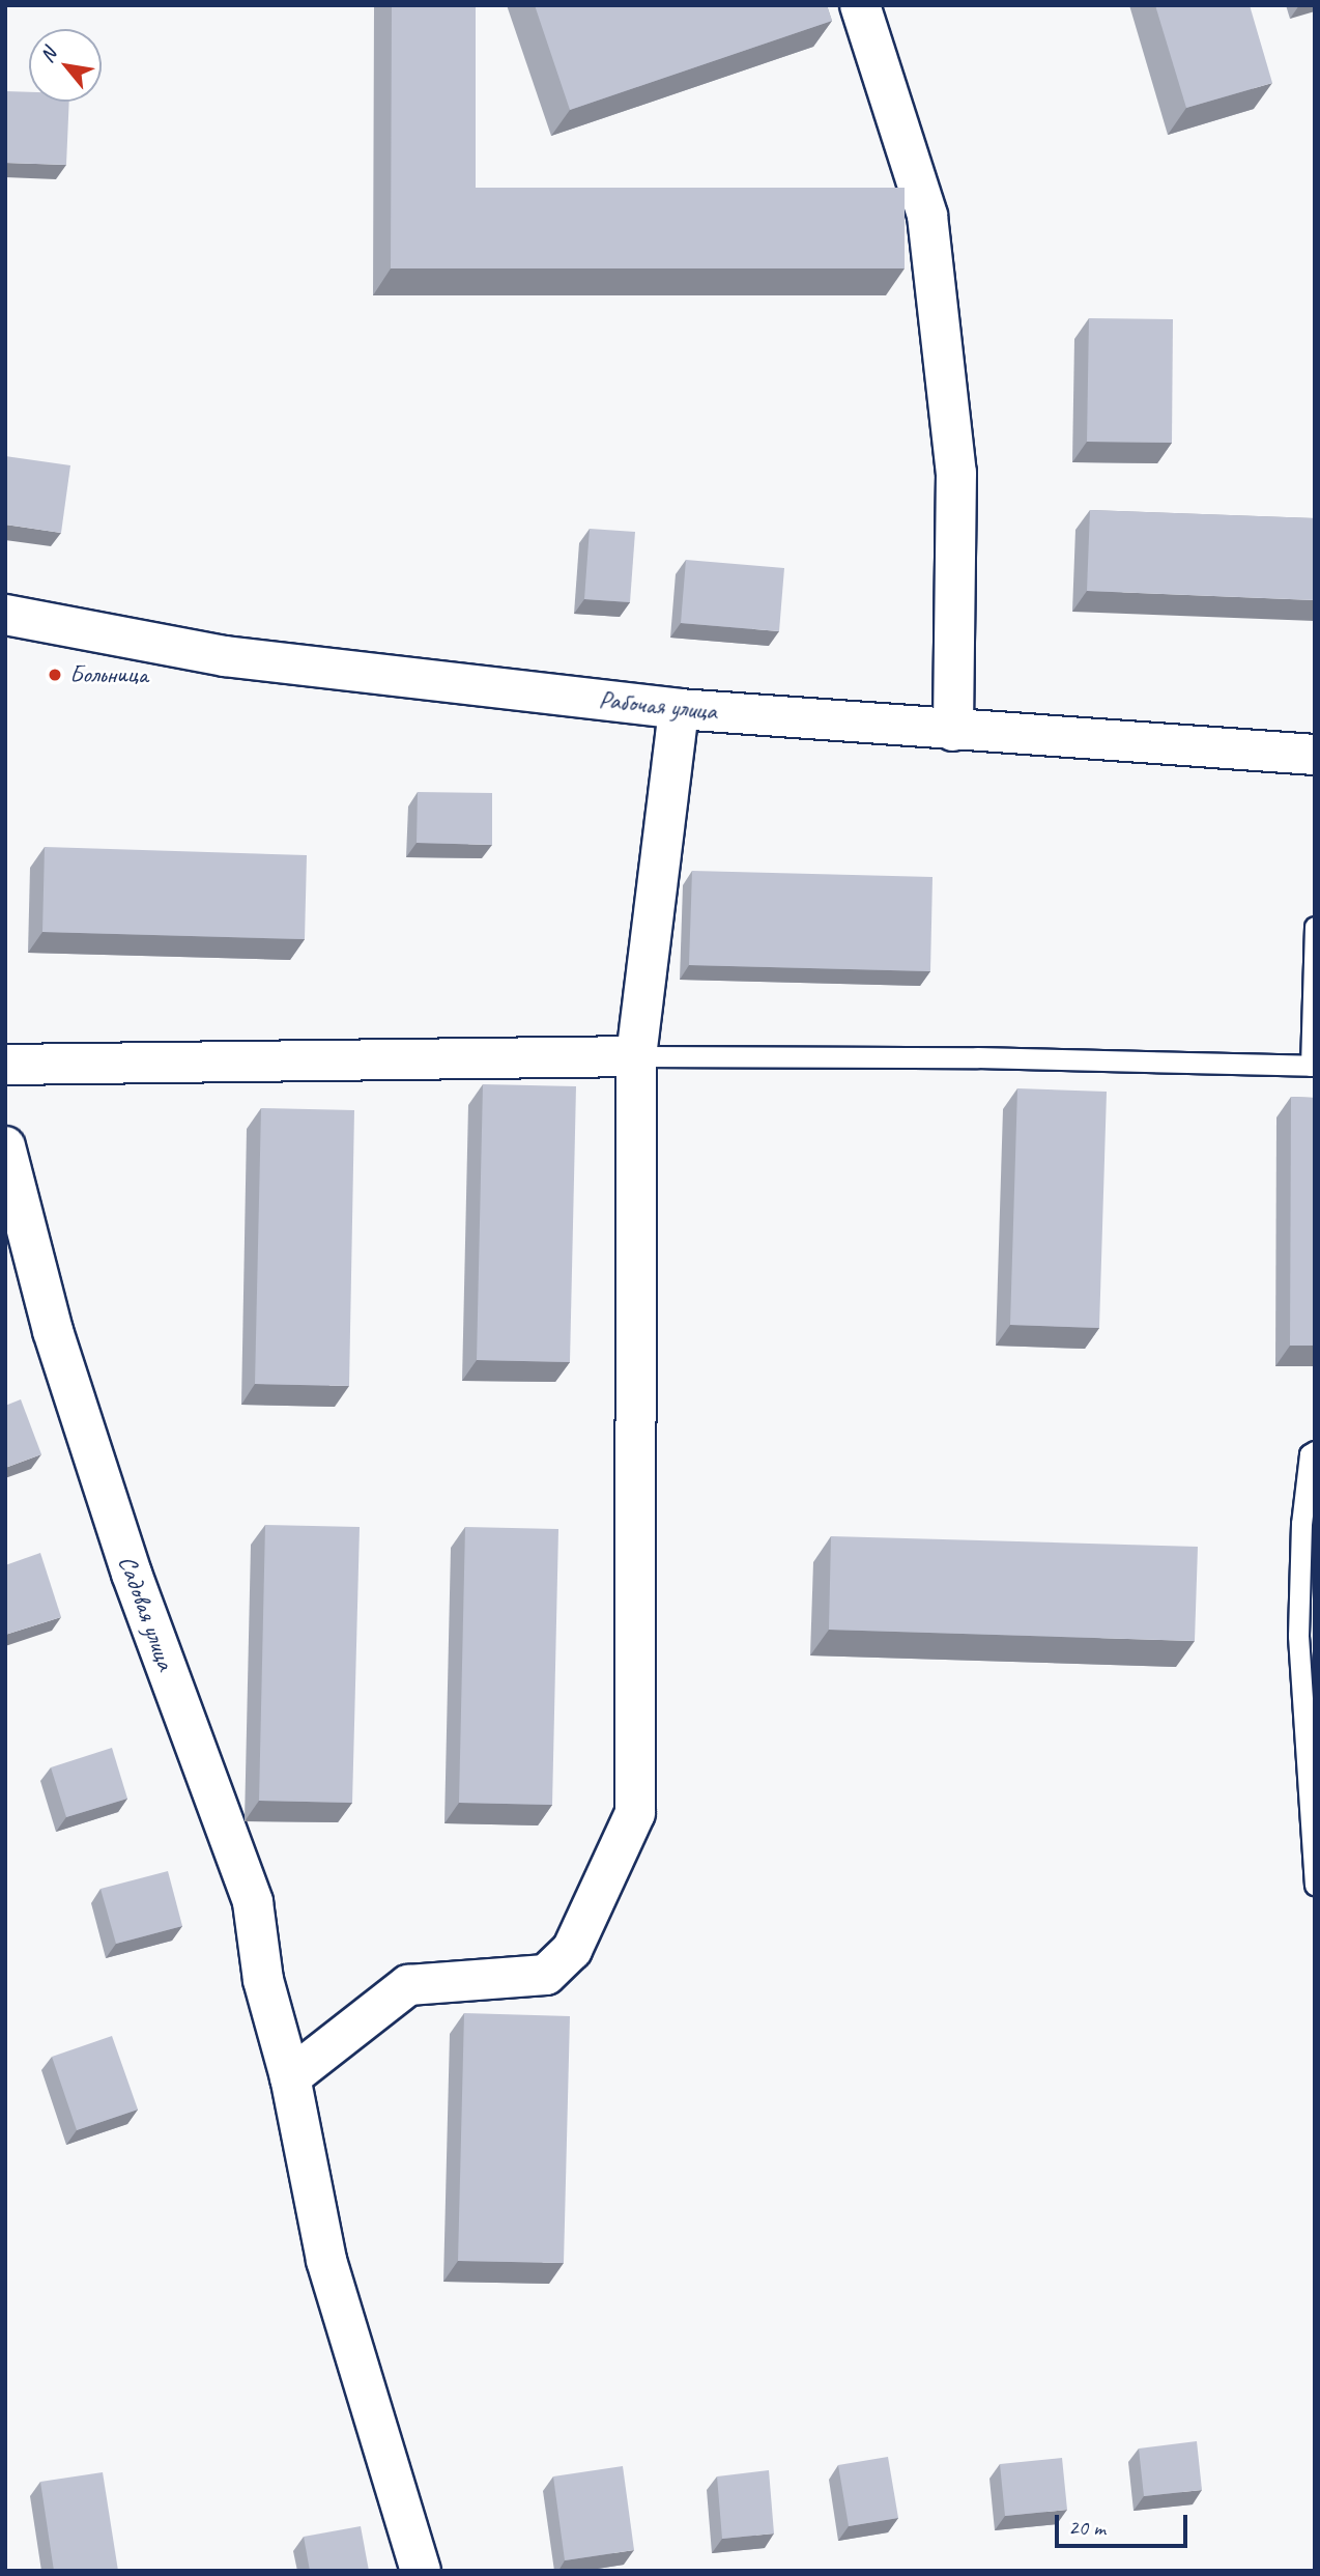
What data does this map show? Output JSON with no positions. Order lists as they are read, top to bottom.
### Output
{
  "streets": {
    "street": ["Рабочая улица", "Садовая улица"]
  },
  "places": ["Больница"],
  "scale_bar": "20 m",
  "north": "top left"
}
